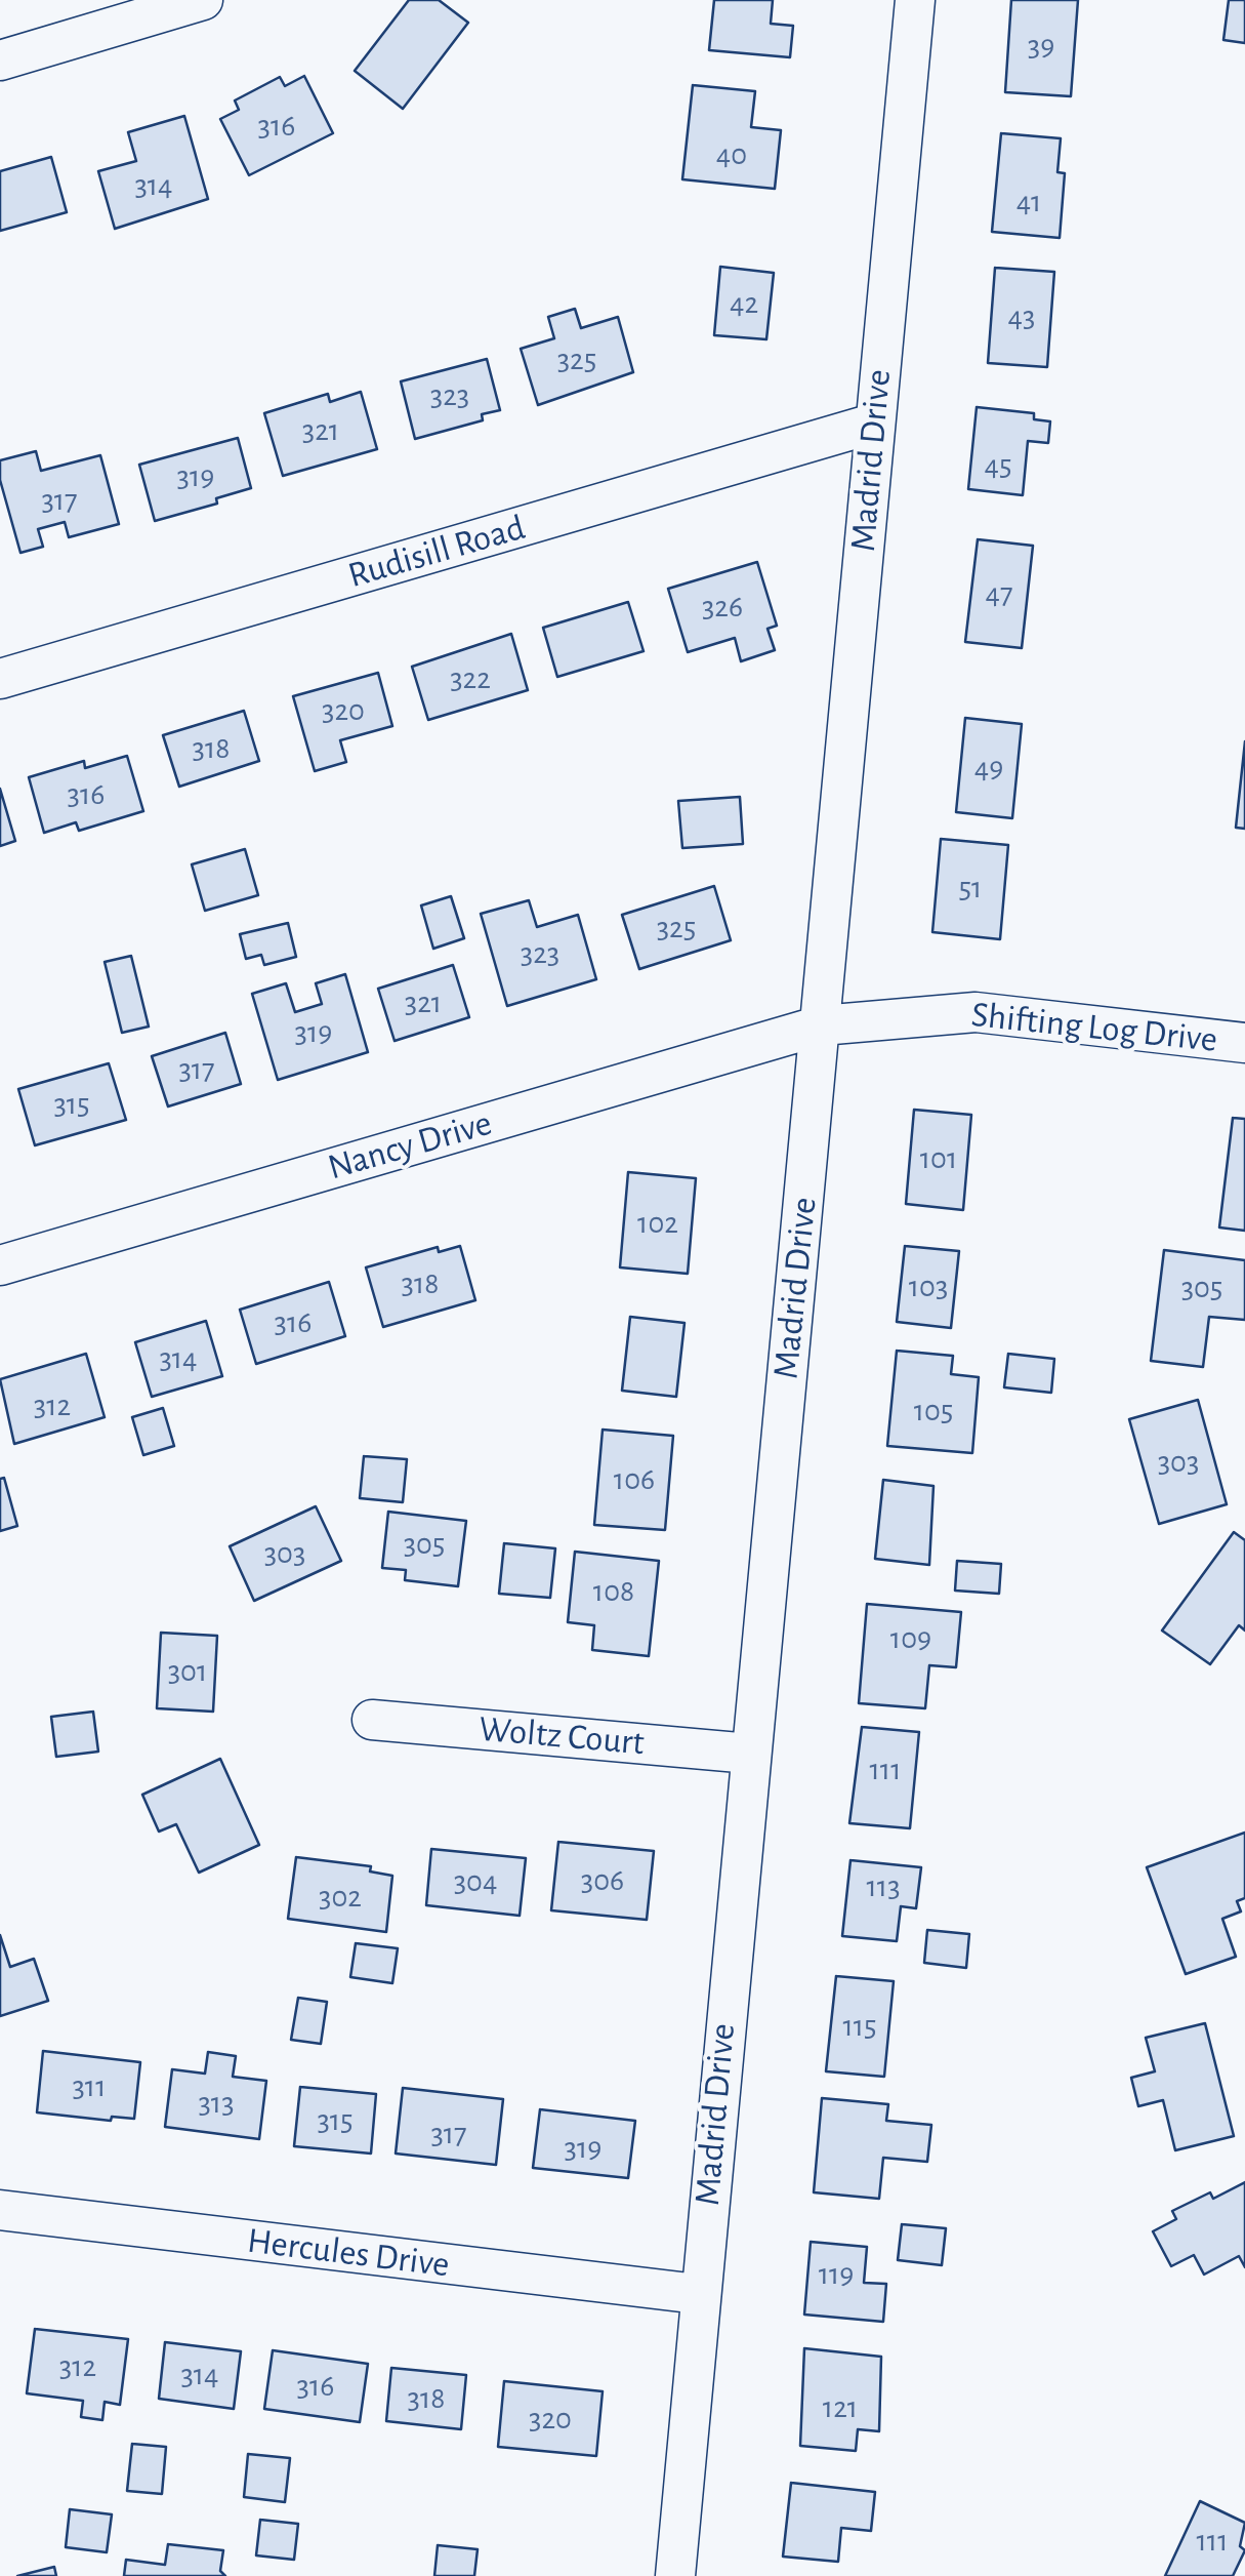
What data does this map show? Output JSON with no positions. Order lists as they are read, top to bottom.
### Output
{
  "streets": {
    "street": [
      "Madrid Drive",
      "Rudisill Road",
      "Shifting Log Drive",
      "Nancy Drive",
      "Woltz Court",
      "Hercules Drive"
    ]
  },
  "crossings": [
    ["Madrid Drive", "Rudisill Road"],
    ["Madrid Drive", "Shifting Log Drive"],
    ["Madrid Drive", "Nancy Drive"],
    ["Madrid Drive", "Woltz Court"],
    ["Madrid Drive", "Hercules Drive"],
    ["Shifting Log Drive", "Nancy Drive"]
  ],
  "house_numbers": [
    "39",
    "316",
    "40",
    "314",
    "41",
    "42",
    "43",
    "325",
    "323",
    "321",
    "45",
    "319",
    "317",
    "47",
    "326",
    "322",
    "320",
    "318",
    "49",
    "316",
    "51",
    "325",
    "323",
    "321",
    "319",
    "317",
    "315",
    "101",
    "102",
    "318",
    "103",
    "305",
    "316",
    "314",
    "312",
    "105",
    "303",
    "106",
    "305",
    "303",
    "108",
    "109",
    "301",
    "111",
    "306",
    "304",
    "113",
    "302",
    "115",
    "311",
    "313",
    "315",
    "317",
    "319",
    "119",
    "312",
    "314",
    "316",
    "318",
    "121",
    "320",
    "111"
  ]
}
